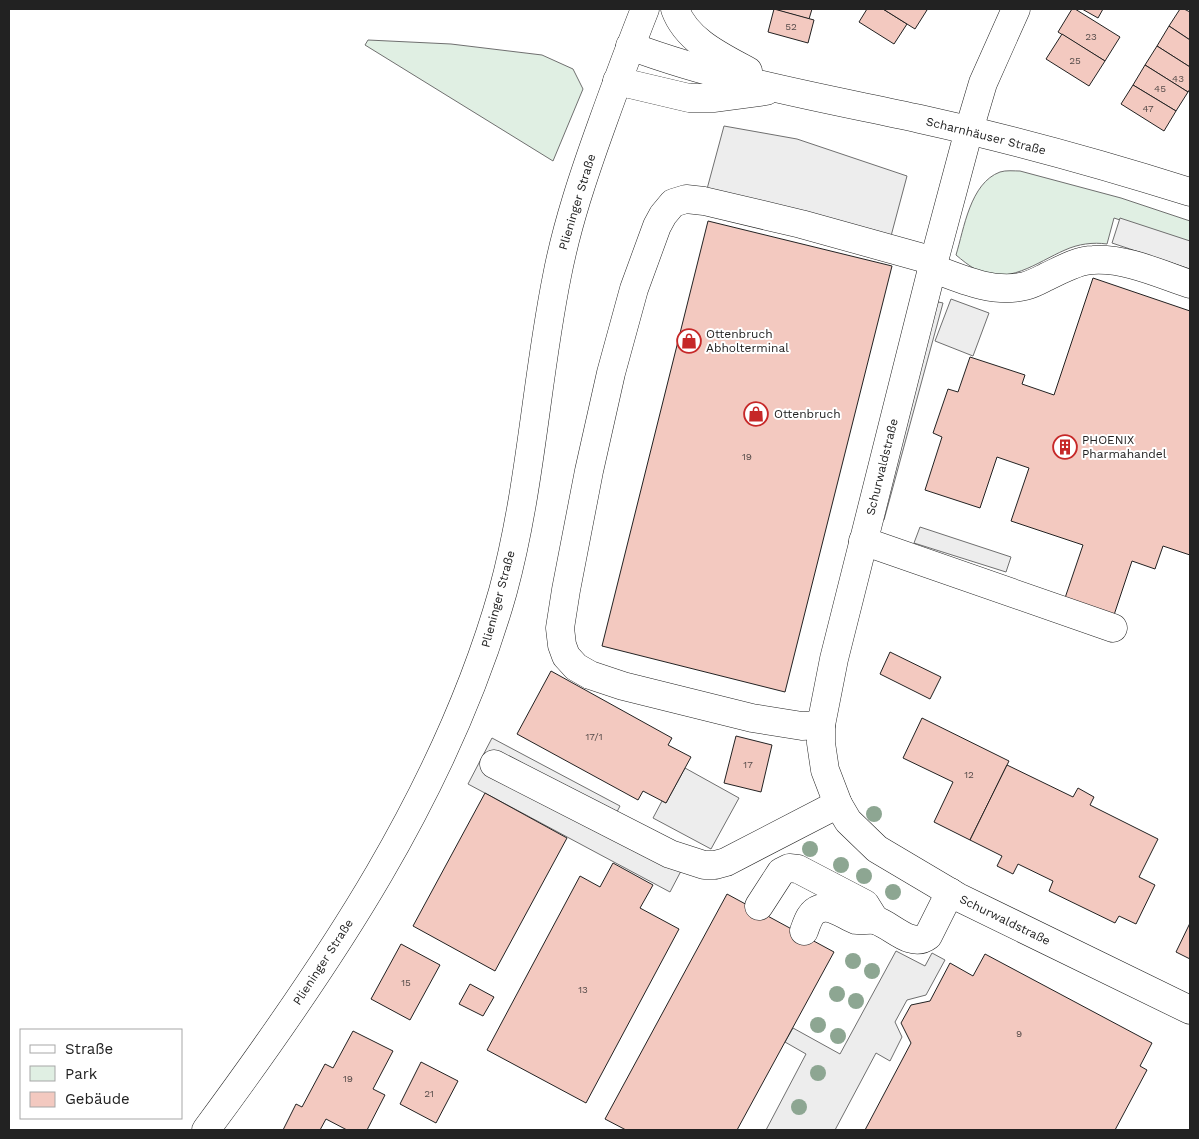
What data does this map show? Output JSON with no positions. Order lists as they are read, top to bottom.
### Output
{
  "streets": {
    "street": ["Scharnhäuser Straße", "Plieninger Straße", "Schurwaldstraße"]
  },
  "crossings": [
    ["Scharnhäuser Straße", "Plieninger Straße"],
    ["Scharnhäuser Straße", "Schurwaldstraße"]
  ],
  "places": {
    "shop": ["Ottenbruch Abholterminal", "Ottenbruch"],
    "building": ["PHOENIX Pharmahandel"]
  },
  "house_numbers": [
    "52",
    "23",
    "25",
    "43",
    "45",
    "47",
    "19",
    "17/1",
    "17",
    "12",
    "15",
    "13",
    "9",
    "19",
    "21"
  ],
  "legend": ["Straße", "Park", "Gebäude"]
}
